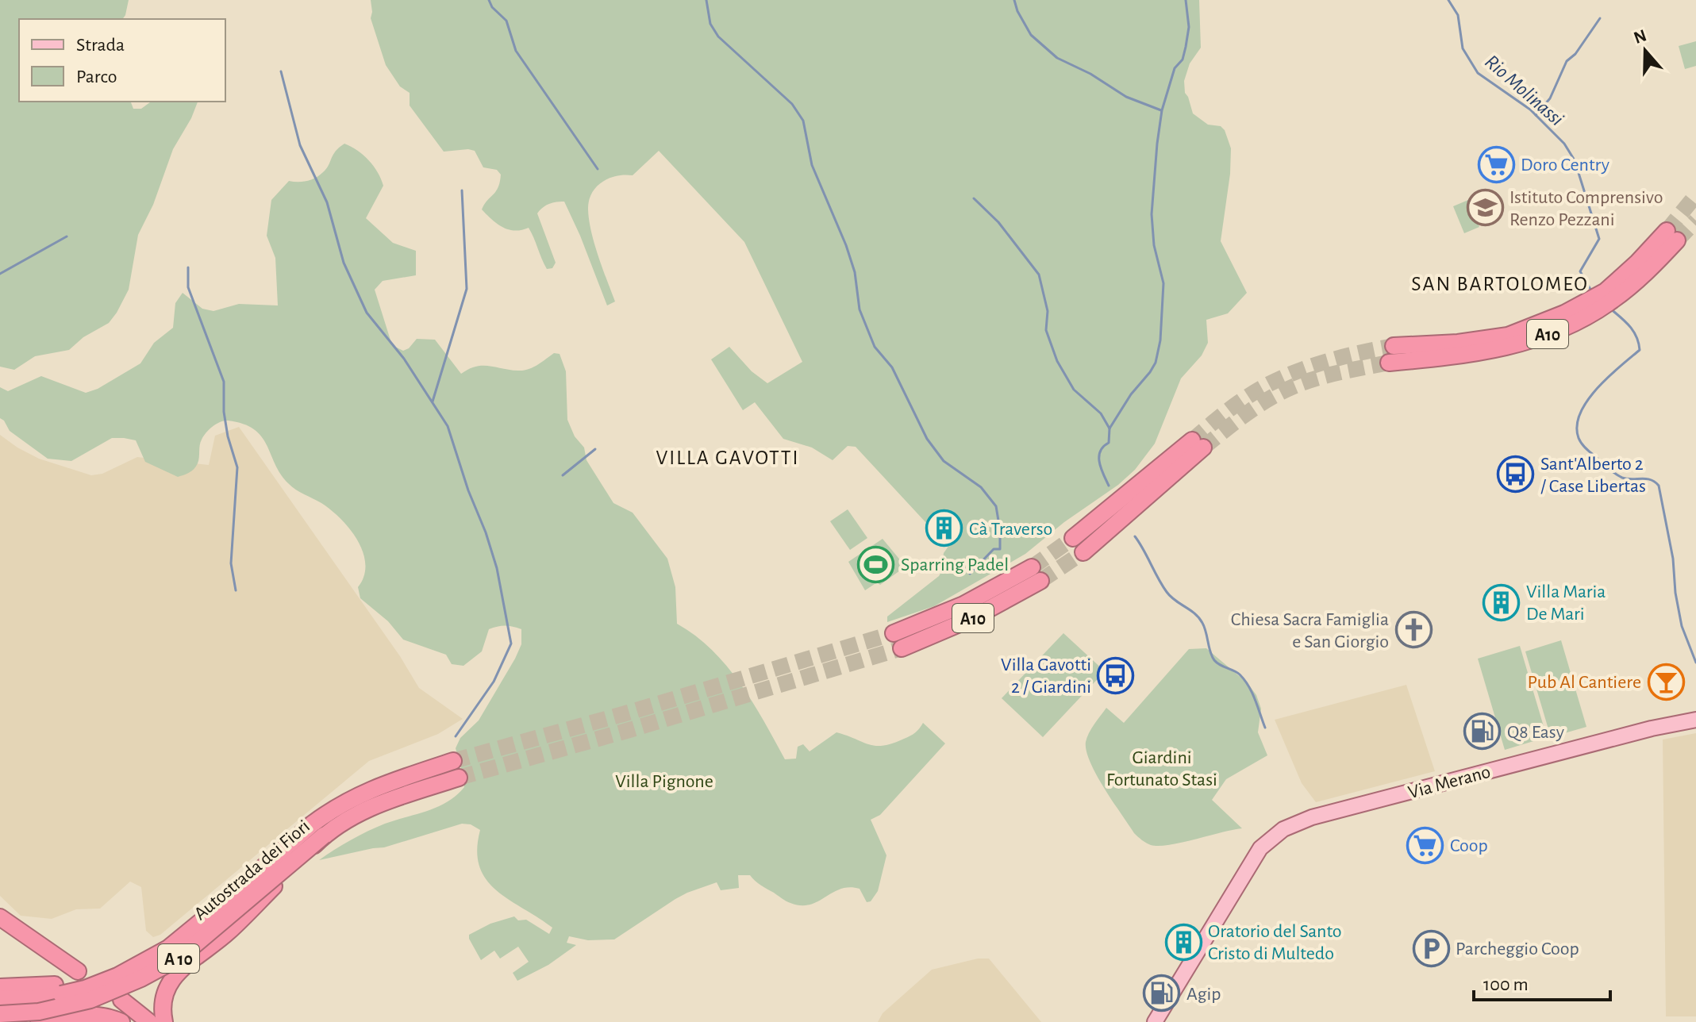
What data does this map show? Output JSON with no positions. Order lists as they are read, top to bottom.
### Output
{
  "streets": {
    "highway": ["A10", "Autostrada dei Fiori", "A 10"],
    "main road": ["Via Merano"]
  },
  "districts": ["SAN BARTOLOMEO", "VILLA GAVOTTI"],
  "water": ["Rio Molinassi"],
  "parks": ["Giardini Fortunato Stasi", "Villa Pignone"],
  "places": {
    "supermarket": ["Doro Centry", "Coop"],
    "school or university": ["Istituto Comprensivo Renzo Pezzani"],
    "bus stop": ["Sant'Alberto 2 / Case Libertas", "Villa Gavotti 2 / Giardini"],
    "building": ["Cà Traverso", "Villa Maria De Mari", "Oratorio del Santo Cristo di Multedo"],
    "sports": ["Sparring Padel"],
    "church": ["Chiesa Sacra Famiglia e San Giorgio"],
    "bar": ["Pub Al Cantiere"],
    "fuel station": ["Q8 Easy", "Agip"],
    "parking": ["Parcheggio Coop"]
  },
  "legend": ["Strada", "Parco"],
  "scale_bar": "100 m",
  "north": "top"
}
